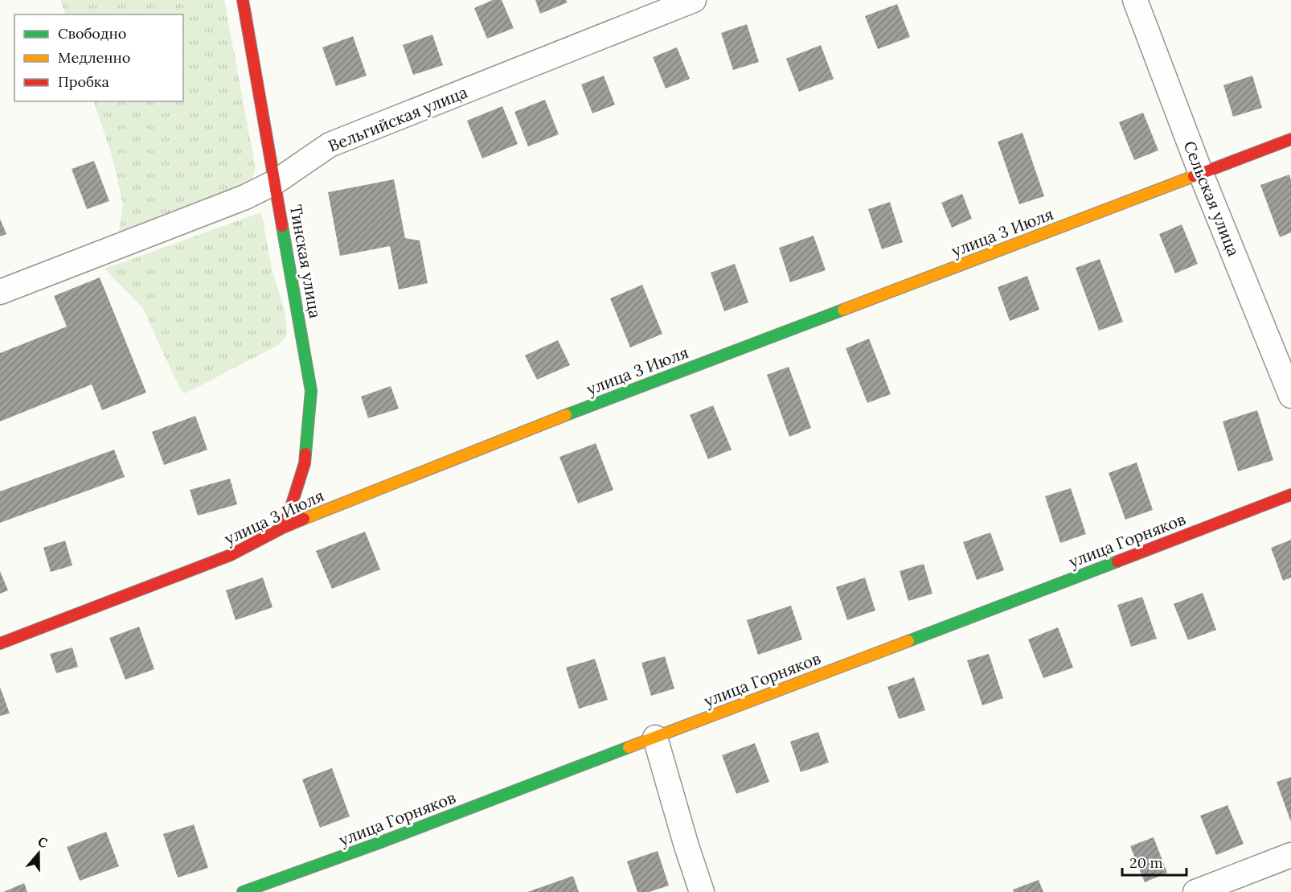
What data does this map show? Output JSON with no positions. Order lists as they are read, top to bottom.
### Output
{
  "streets": {
    "street": [
      "Вельгийская улица",
      "Сельская улица",
      "улица 3 Июля",
      "Тинская улица",
      "улица Горняков"
    ]
  },
  "crossings": [
    ["Вельгийская улица", "Тинская улица"],
    ["Сельская улица", "улица 3 Июля"],
    ["улица 3 Июля", "Тинская улица"]
  ],
  "legend": ["Свободно", "Медленно", "Пробка"],
  "scale_bar": "20 m",
  "north": "top"
}
